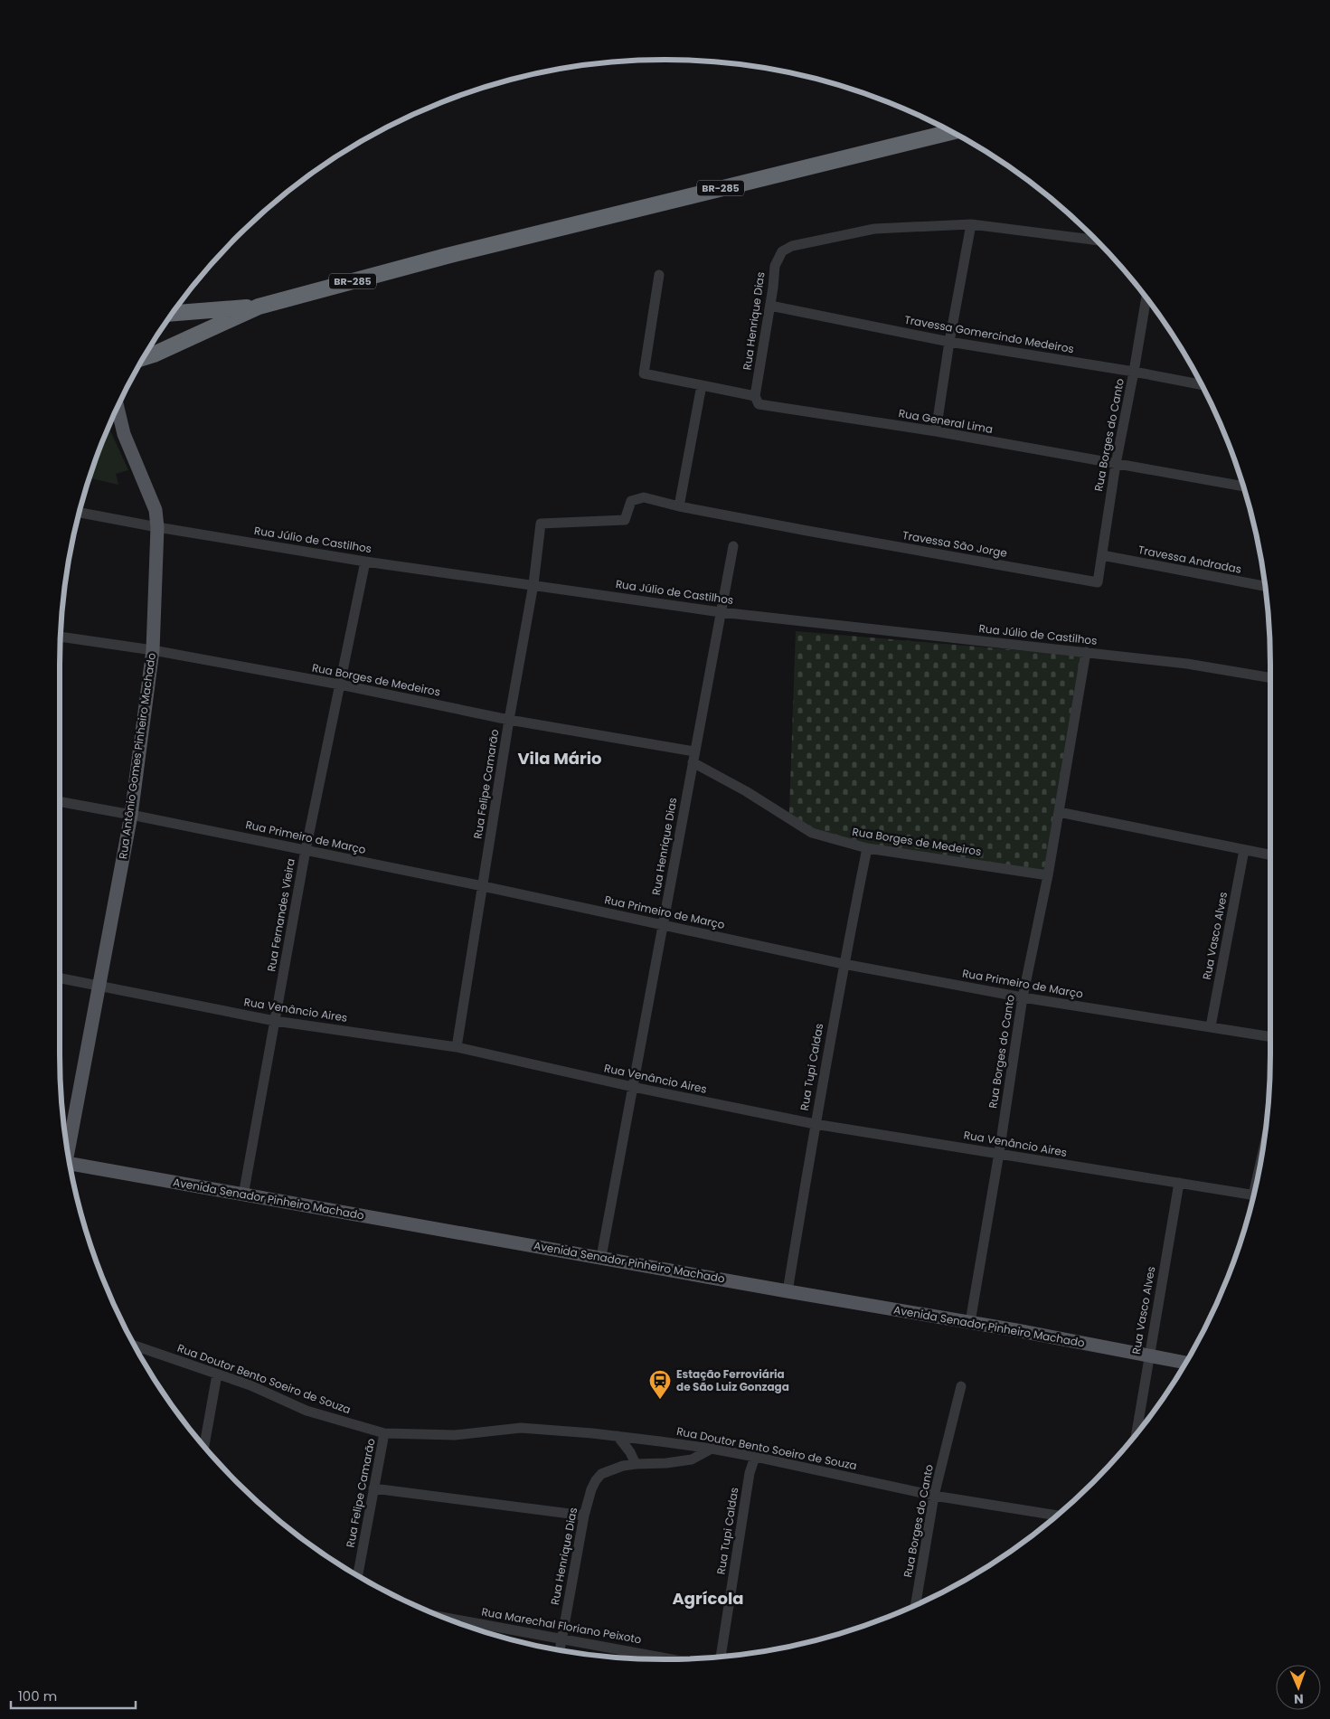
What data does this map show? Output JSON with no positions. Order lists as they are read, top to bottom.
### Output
{
  "streets": {
    "highway": ["BR-285"],
    "main road": ["Rua Antônio Gomes Pinheiro Machado", "Avenida Senador Pinheiro Machado"],
    "street": [
      "Rua Henrique Dias",
      "Travessa Gomercindo Medeiros",
      "Rua General Lima",
      "Rua Borges do Canto",
      "Rua Júlio de Castilhos",
      "Travessa São Jorge",
      "Travessa Andradas",
      "Rua Borges de Medeiros",
      "Rua Felipe Camarão",
      "Rua Primeiro de Março",
      "Rua Fernandes Vieira",
      "Rua Vasco Alves",
      "Rua Venâncio Aires",
      "Rua Tupi Caldas",
      "Rua Doutor Bento Soeiro de Souza",
      "Rua Marechal Floriano Peixoto"
    ]
  },
  "crossings": [
    ["Rua Henrique Dias", "Travessa Gomercindo Medeiros"],
    ["Rua Henrique Dias", "Rua General Lima"],
    ["Rua Henrique Dias", "Rua Júlio de Castilhos"],
    ["Rua Henrique Dias", "Rua Borges de Medeiros"],
    ["Rua Henrique Dias", "Rua Primeiro de Março"],
    ["Rua Henrique Dias", "Rua Venâncio Aires"],
    ["Rua Henrique Dias", "Avenida Senador Pinheiro Machado"],
    ["Rua Henrique Dias", "Rua Marechal Floriano Peixoto"],
    ["Travessa Gomercindo Medeiros", "Rua Borges do Canto"],
    ["Rua General Lima", "Rua Borges do Canto"],
    ["Rua Borges do Canto", "Rua Júlio de Castilhos"],
    ["Rua Borges do Canto", "Travessa São Jorge"],
    ["Rua Borges do Canto", "Travessa Andradas"],
    ["Rua Borges do Canto", "Rua Borges de Medeiros"],
    ["Rua Borges do Canto", "Rua Primeiro de Março"],
    ["Rua Borges do Canto", "Rua Venâncio Aires"],
    ["Rua Borges do Canto", "Avenida Senador Pinheiro Machado"],
    ["Rua Borges do Canto", "Rua Doutor Bento Soeiro de Souza"],
    ["Rua Júlio de Castilhos", "Rua Antônio Gomes Pinheiro Machado"],
    ["Rua Júlio de Castilhos", "Rua Felipe Camarão"],
    ["Rua Júlio de Castilhos", "Rua Fernandes Vieira"],
    ["Travessa São Jorge", "Rua Felipe Camarão"],
    ["Rua Borges de Medeiros", "Rua Antônio Gomes Pinheiro Machado"],
    ["Rua Borges de Medeiros", "Rua Felipe Camarão"],
    ["Rua Borges de Medeiros", "Rua Fernandes Vieira"],
    ["Rua Borges de Medeiros", "Rua Tupi Caldas"],
    ["Rua Antônio Gomes Pinheiro Machado", "Rua Primeiro de Março"],
    ["Rua Antônio Gomes Pinheiro Machado", "Rua Venâncio Aires"],
    ["Rua Felipe Camarão", "Rua Primeiro de Março"],
    ["Rua Felipe Camarão", "Rua Venâncio Aires"],
    ["Rua Felipe Camarão", "Rua Doutor Bento Soeiro de Souza"],
    ["Rua Primeiro de Março", "Rua Fernandes Vieira"],
    ["Rua Primeiro de Março", "Rua Vasco Alves"],
    ["Rua Primeiro de Março", "Rua Tupi Caldas"],
    ["Rua Fernandes Vieira", "Rua Venâncio Aires"],
    ["Rua Fernandes Vieira", "Avenida Senador Pinheiro Machado"],
    ["Rua Vasco Alves", "Rua Venâncio Aires"],
    ["Rua Vasco Alves", "Avenida Senador Pinheiro Machado"],
    ["Rua Venâncio Aires", "Rua Tupi Caldas"],
    ["Rua Tupi Caldas", "Avenida Senador Pinheiro Machado"],
    ["Rua Tupi Caldas", "Rua Doutor Bento Soeiro de Souza"]
  ],
  "districts": ["Vila Mário", "Agrícola"],
  "places": {
    "station": ["Estação Ferroviária de São Luiz Gonzaga"]
  },
  "scale_bar": "100 m",
  "north": "bottom"
}
